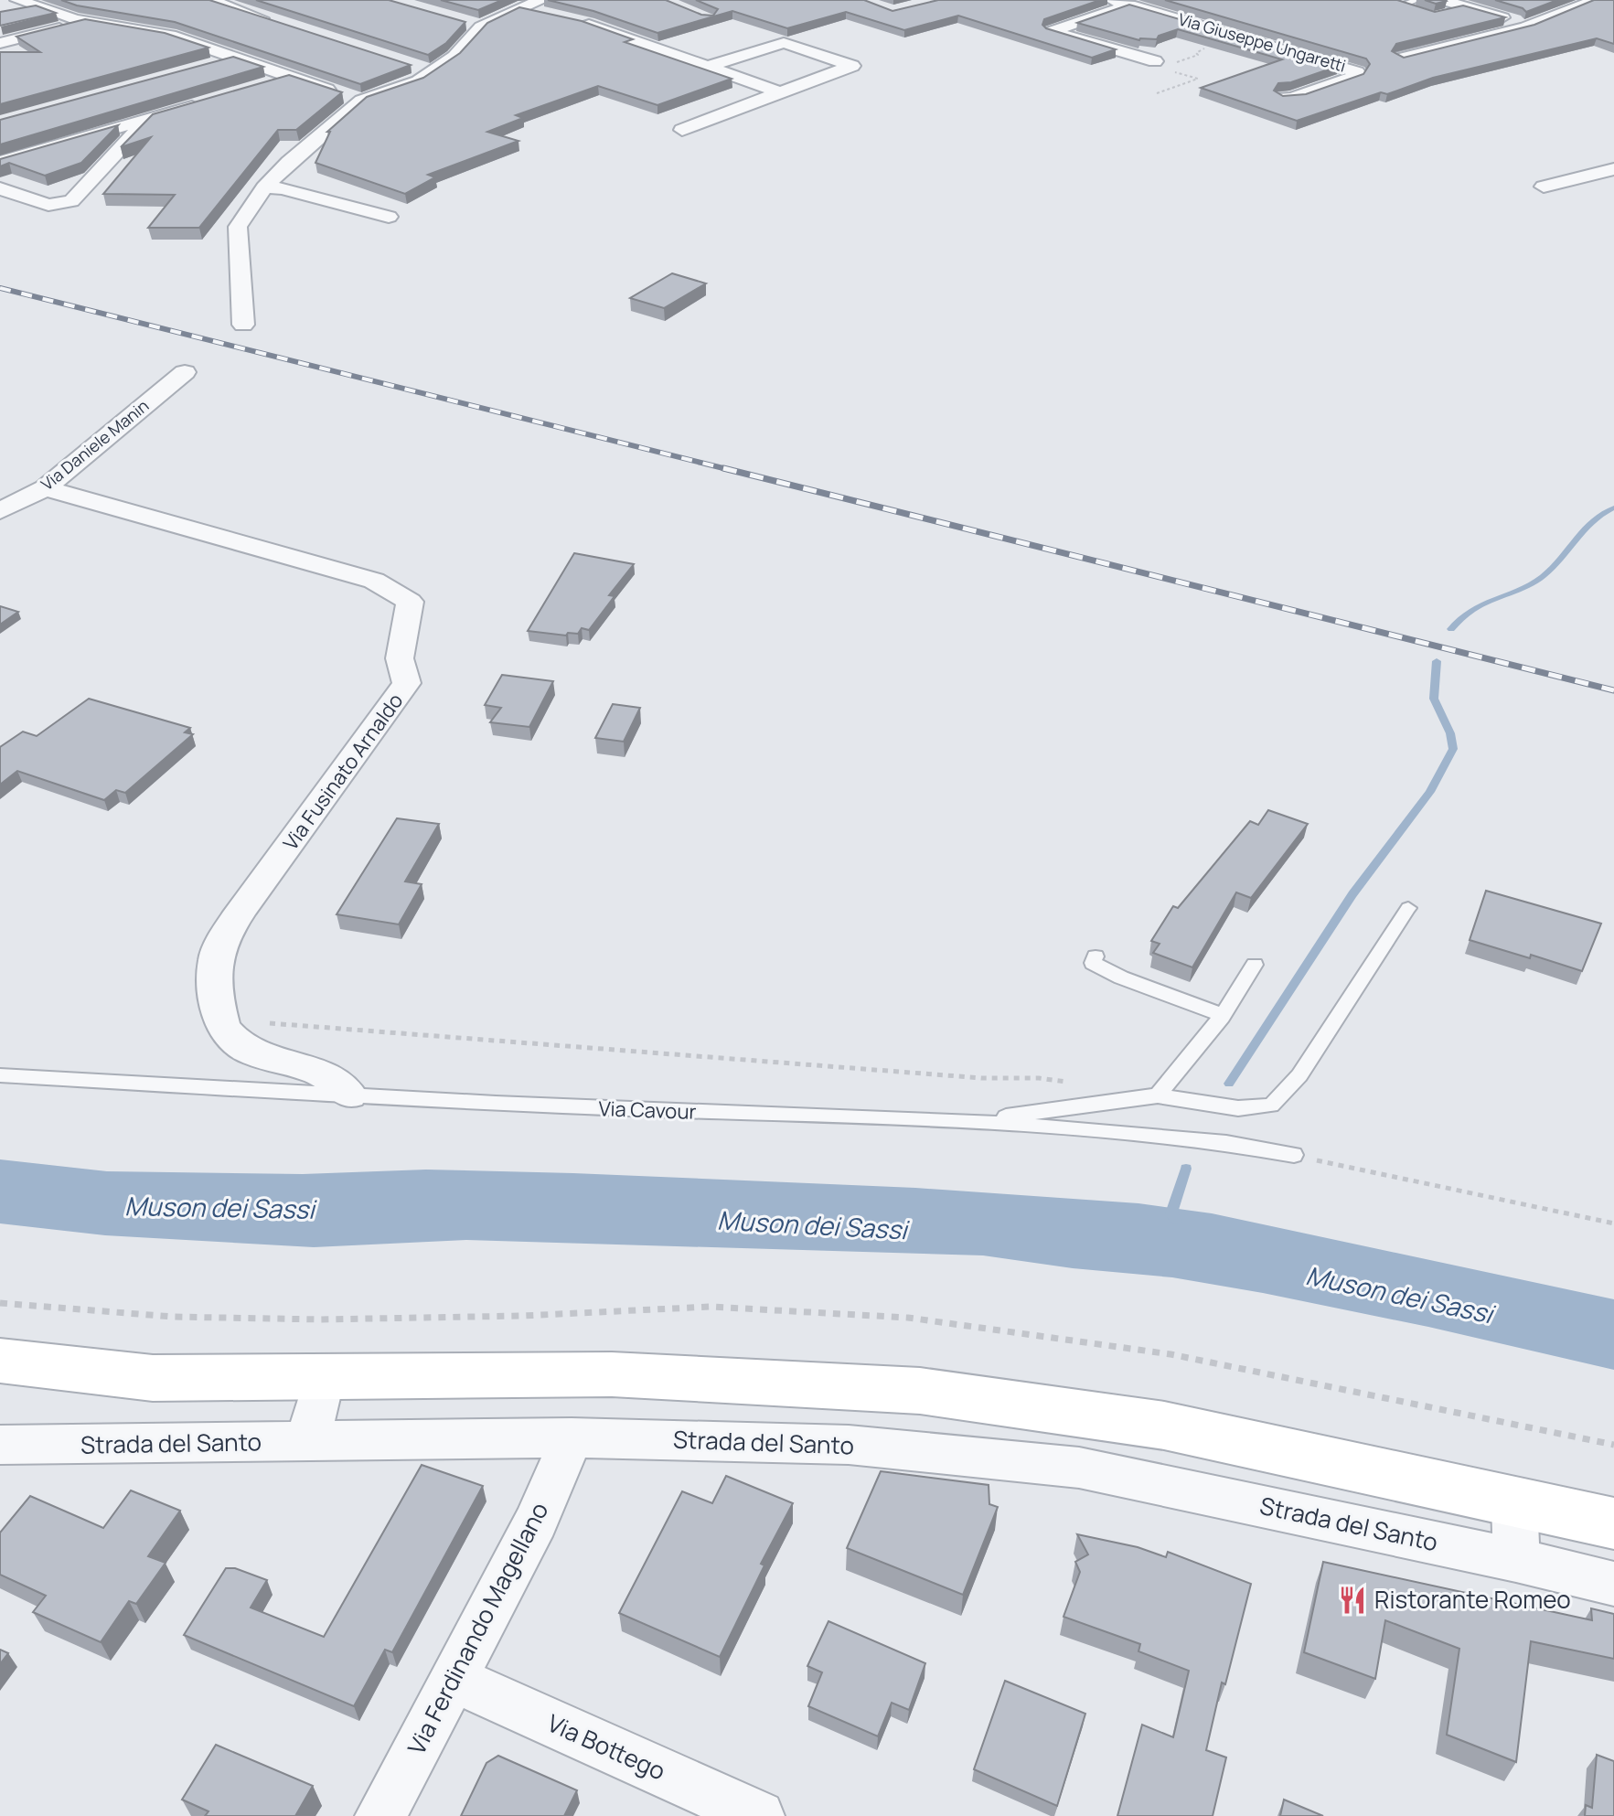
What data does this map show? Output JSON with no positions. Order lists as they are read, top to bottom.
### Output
{
  "streets": {
    "street": [
      "Via Giuseppe Ungaretti",
      "Via Daniele Manin",
      "Via Fusinato Arnaldo",
      "Strada del Santo",
      "Via Ferdinando Magellano",
      "Via Bottego"
    ],
    "lane": ["Via Cavour"]
  },
  "crossings": [
    ["Via Daniele Manin", "Via Fusinato Arnaldo"],
    ["Via Fusinato Arnaldo", "Via Cavour"],
    ["Strada del Santo", "Via Ferdinando Magellano"],
    ["Via Ferdinando Magellano", "Via Bottego"]
  ],
  "water": ["Muson dei Sassi"],
  "places": {
    "restaurant": ["Ristorante Romeo"]
  }
}
